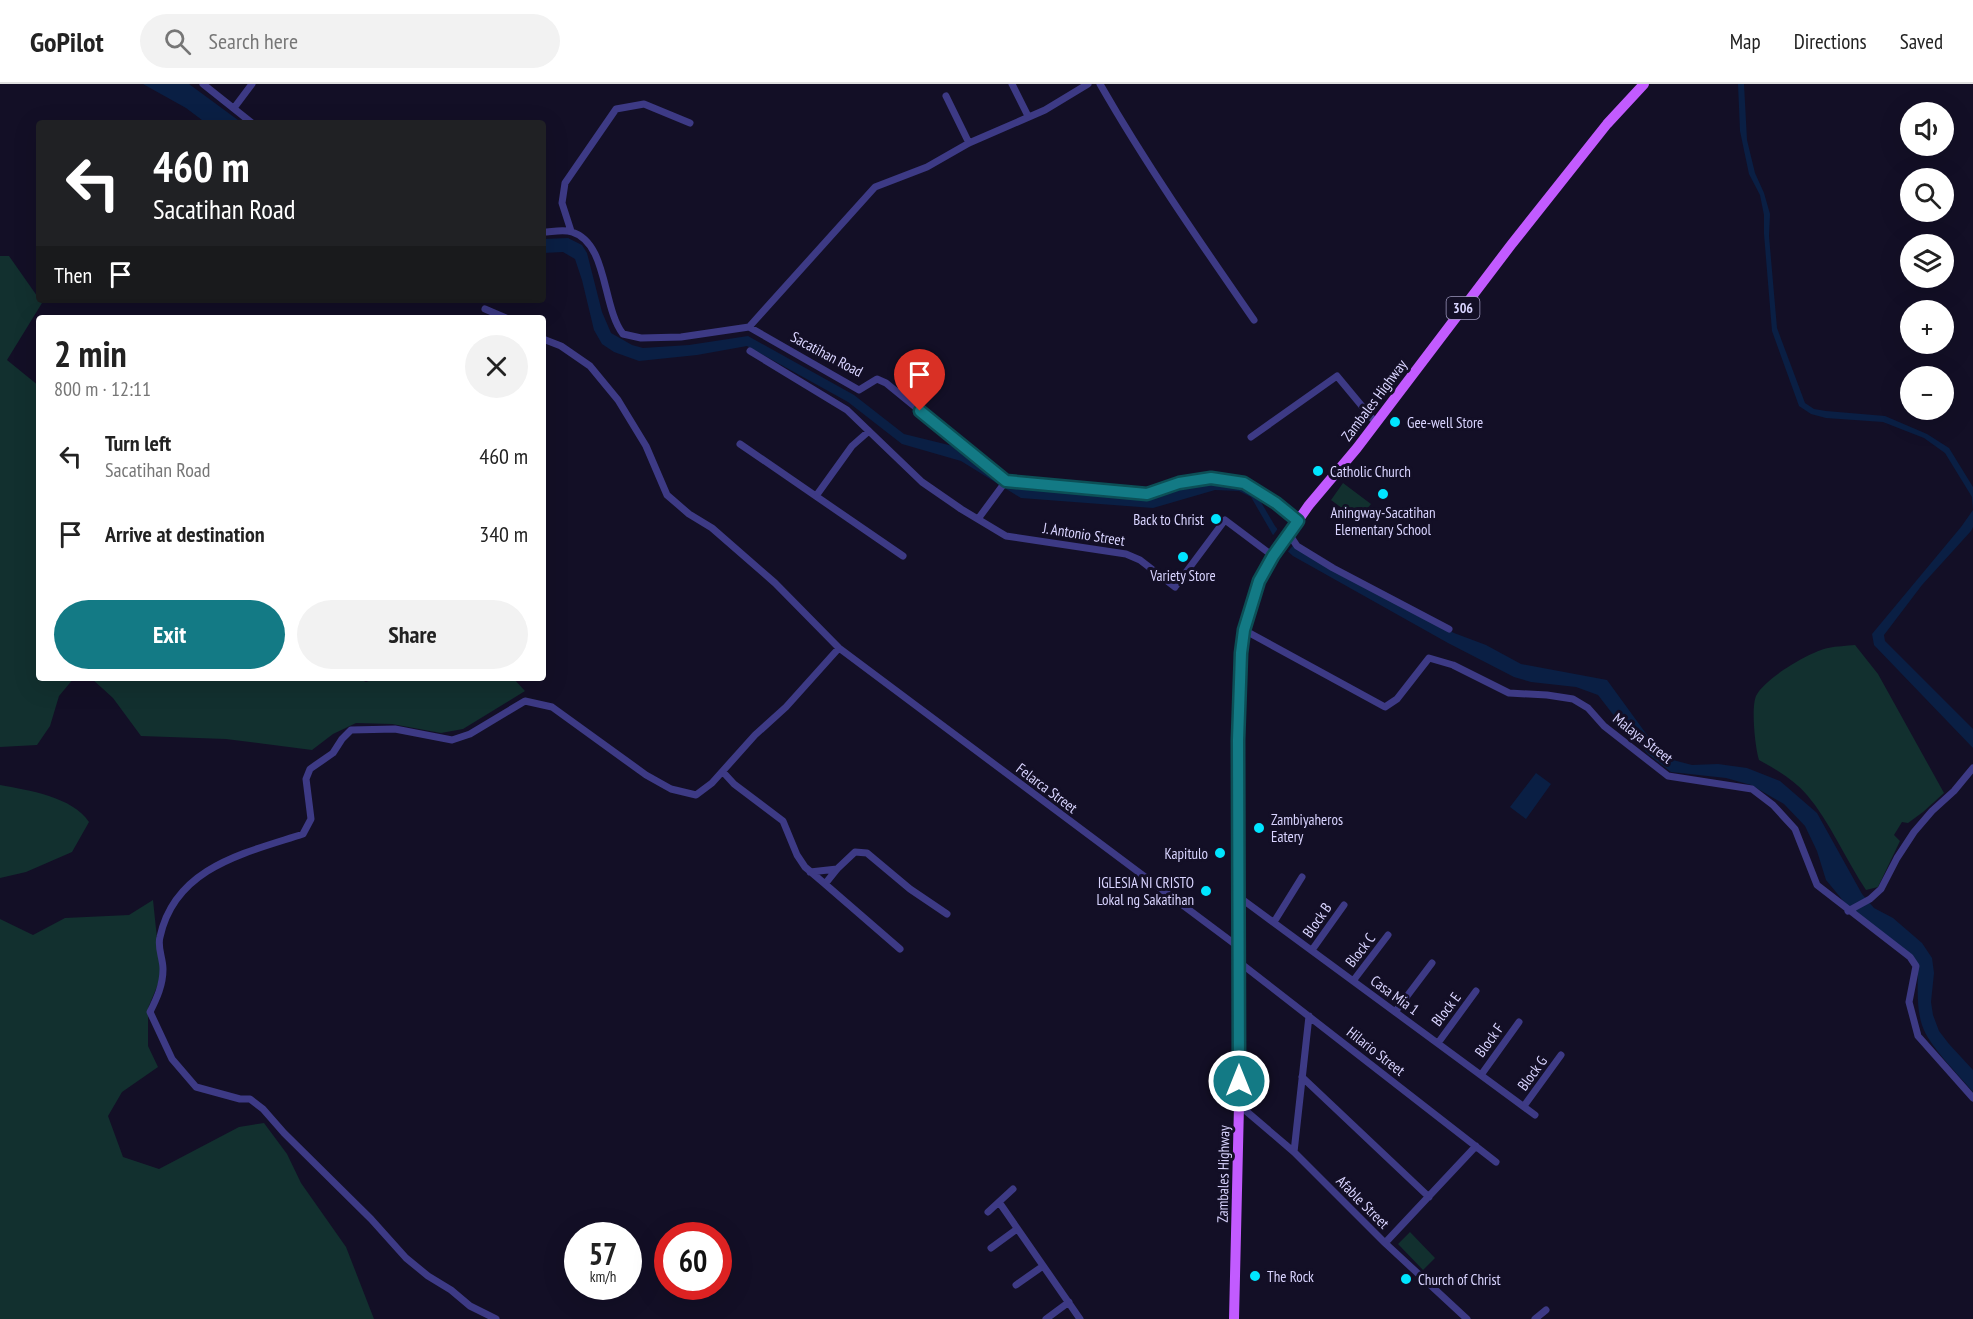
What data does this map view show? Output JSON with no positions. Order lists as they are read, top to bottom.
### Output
{
  "streets": {
    "main road": ["306", "Zambales Highway"],
    "street": [
      "Sacatihan Road",
      "J. Antonio Street",
      "Malaya Street",
      "Felarca Street",
      "Block B",
      "Block C",
      "Casa Mia 1",
      "Block E",
      "Block F",
      "Hilario Street",
      "Block G",
      "Afable Street"
    ]
  },
  "crossings": [
    ["Zambales Highway", "J. Antonio Street"],
    ["Zambales Highway", "Malaya Street"],
    ["Zambales Highway", "Felarca Street"],
    ["Zambales Highway", "Casa Mia 1"],
    ["Zambales Highway", "Hilario Street"],
    ["Zambales Highway", "Afable Street"],
    ["Block B", "Casa Mia 1"],
    ["Block C", "Casa Mia 1"],
    ["Casa Mia 1", "Block E"],
    ["Casa Mia 1", "Block F"],
    ["Casa Mia 1", "Block G"]
  ],
  "places": [
    "Gee-well Store",
    "Catholic Church",
    "Aningway-Sacatihan Elementary School",
    "Back to Christ",
    "Variety Store",
    "Zambiyaheros Eatery",
    "Kapitulo",
    "IGLESIA NI CRISTO Lokal ng Sakatihan",
    "The Rock",
    "Church of Christ"
  ],
  "page": {
    "header": "GoPilot",
    "search": "Search here",
    "nav": ["Map", "Directions", "Saved"],
    "map_buttons": ["+", "−"],
    "turn": ["460 m", "Sacatihan Road"],
    "then": "Then",
    "heading": ["2 min", "800 m · 12:11"],
    "list": [
      {
        "name": "Turn left",
        "note": "Sacatihan Road",
        "value": "460 m"
      },
      {
        "name": "Arrive at destination",
        "value": "340 m"
      }
    ],
    "buttons": ["Exit", "Share"],
    "speed": "57 km/h",
    "limit": "60"
  }
}
